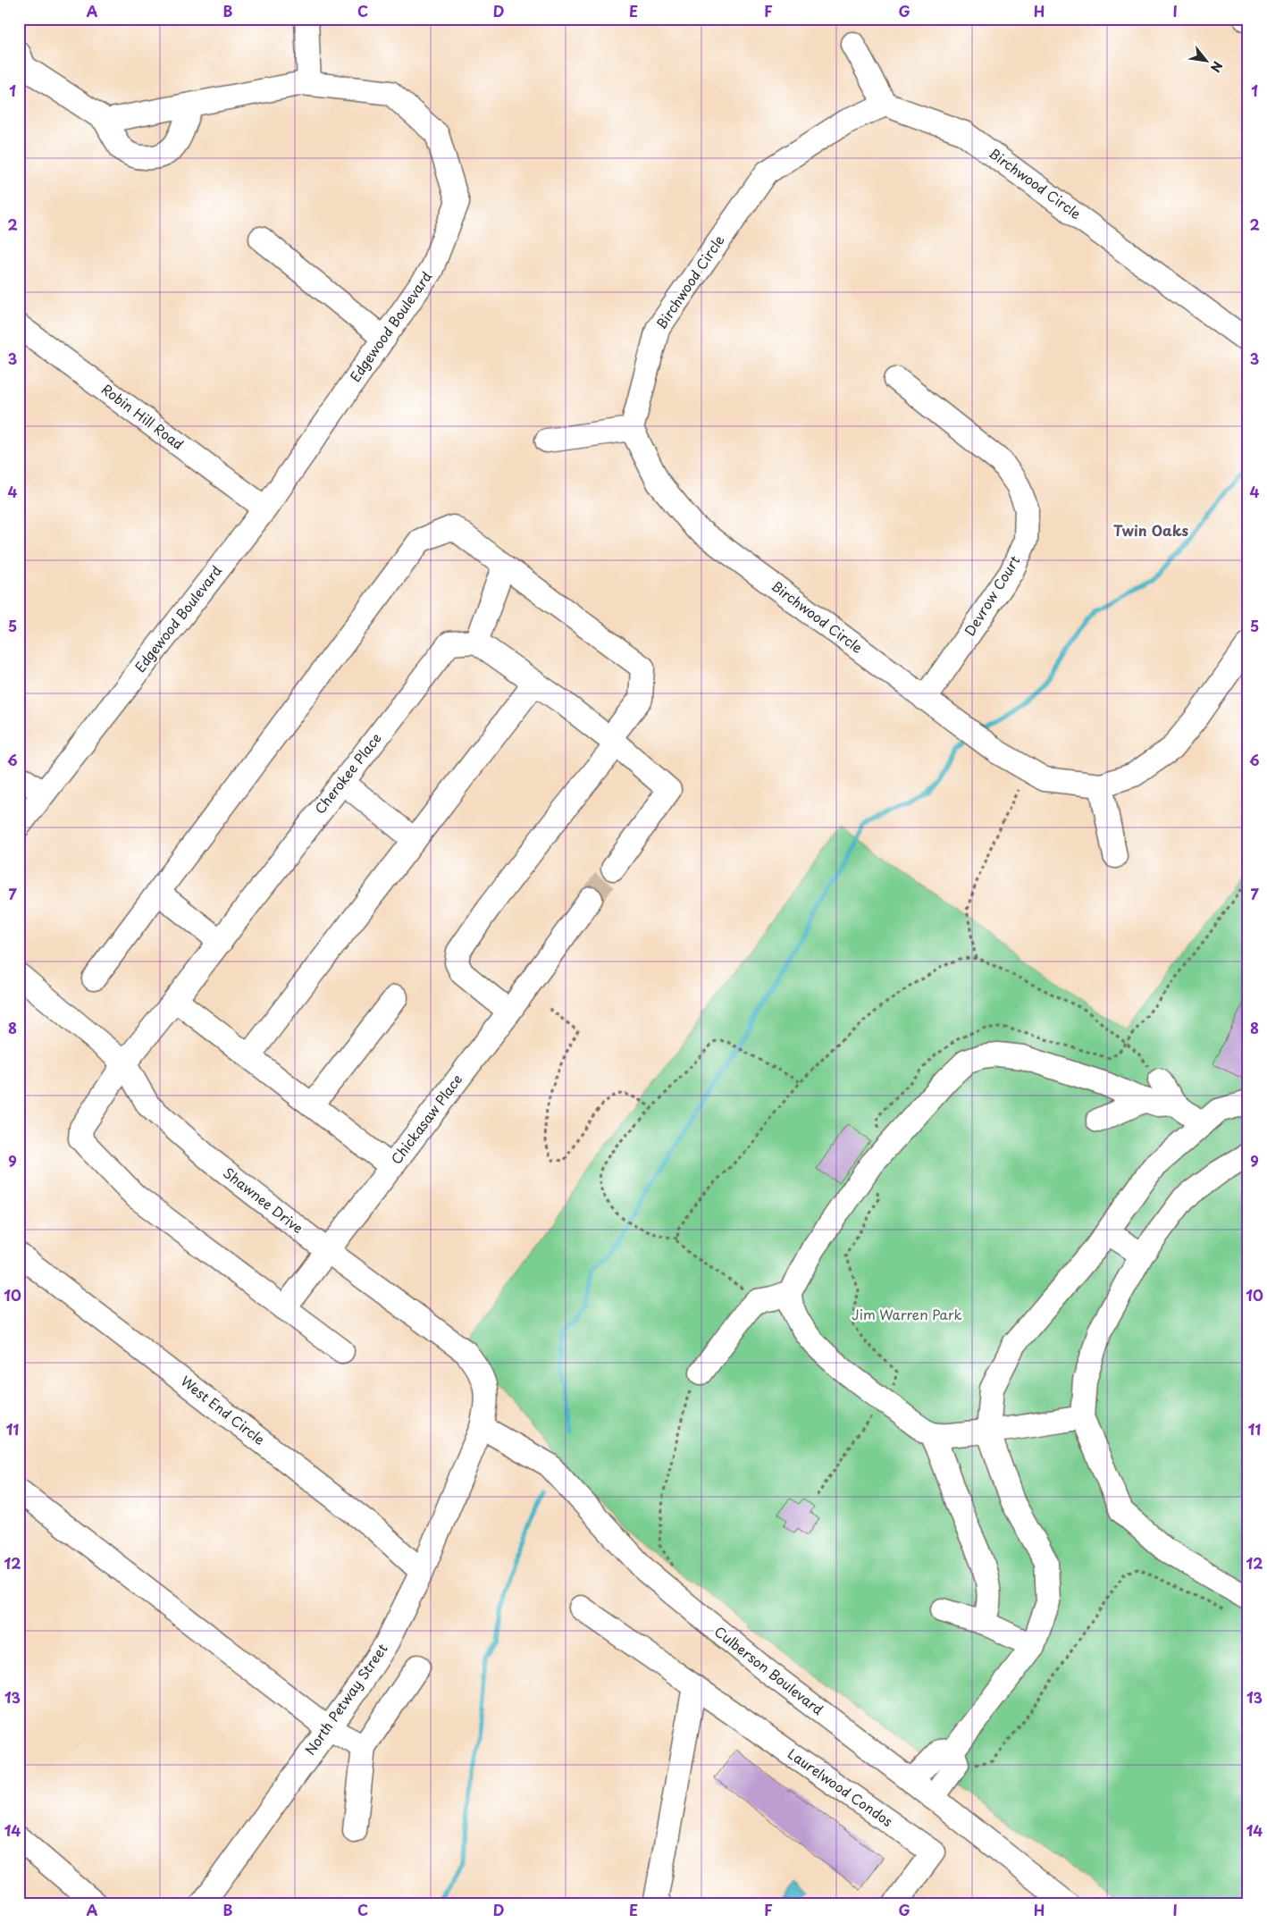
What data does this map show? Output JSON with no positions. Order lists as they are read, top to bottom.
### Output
{
  "streets": {
    "street": [
      "Birchwood Circle",
      "Edgewood Boulevard",
      "Robin Hill Road",
      "Devrow Court",
      "Cherokee Place",
      "Chickasaw Place",
      "Shawnee Drive",
      "West End Circle",
      "Culberson Boulevard",
      "North Petway Street",
      "Laurelwood Condos"
    ]
  },
  "crossings": [
    ["Birchwood Circle", "Devrow Court"],
    ["Edgewood Boulevard", "Robin Hill Road"],
    ["Cherokee Place", "Chickasaw Place"],
    ["Cherokee Place", "Shawnee Drive"],
    ["Chickasaw Place", "Shawnee Drive"],
    ["Shawnee Drive", "Culberson Boulevard"],
    ["Shawnee Drive", "North Petway Street"],
    ["West End Circle", "North Petway Street"],
    ["Culberson Boulevard", "North Petway Street"]
  ],
  "districts": ["Twin Oaks"],
  "parks": ["Jim Warren Park"],
  "north": "bottom right",
  "grid": {
    "columns": [
      "A",
      "B",
      "C",
      "D",
      "E",
      "F",
      "G",
      "H",
      "I"
    ],
    "rows": [
      "1",
      "2",
      "3",
      "4",
      "5",
      "6",
      "7",
      "8",
      "9",
      "10",
      "11",
      "12",
      "13",
      "14"
    ]
  }
}
